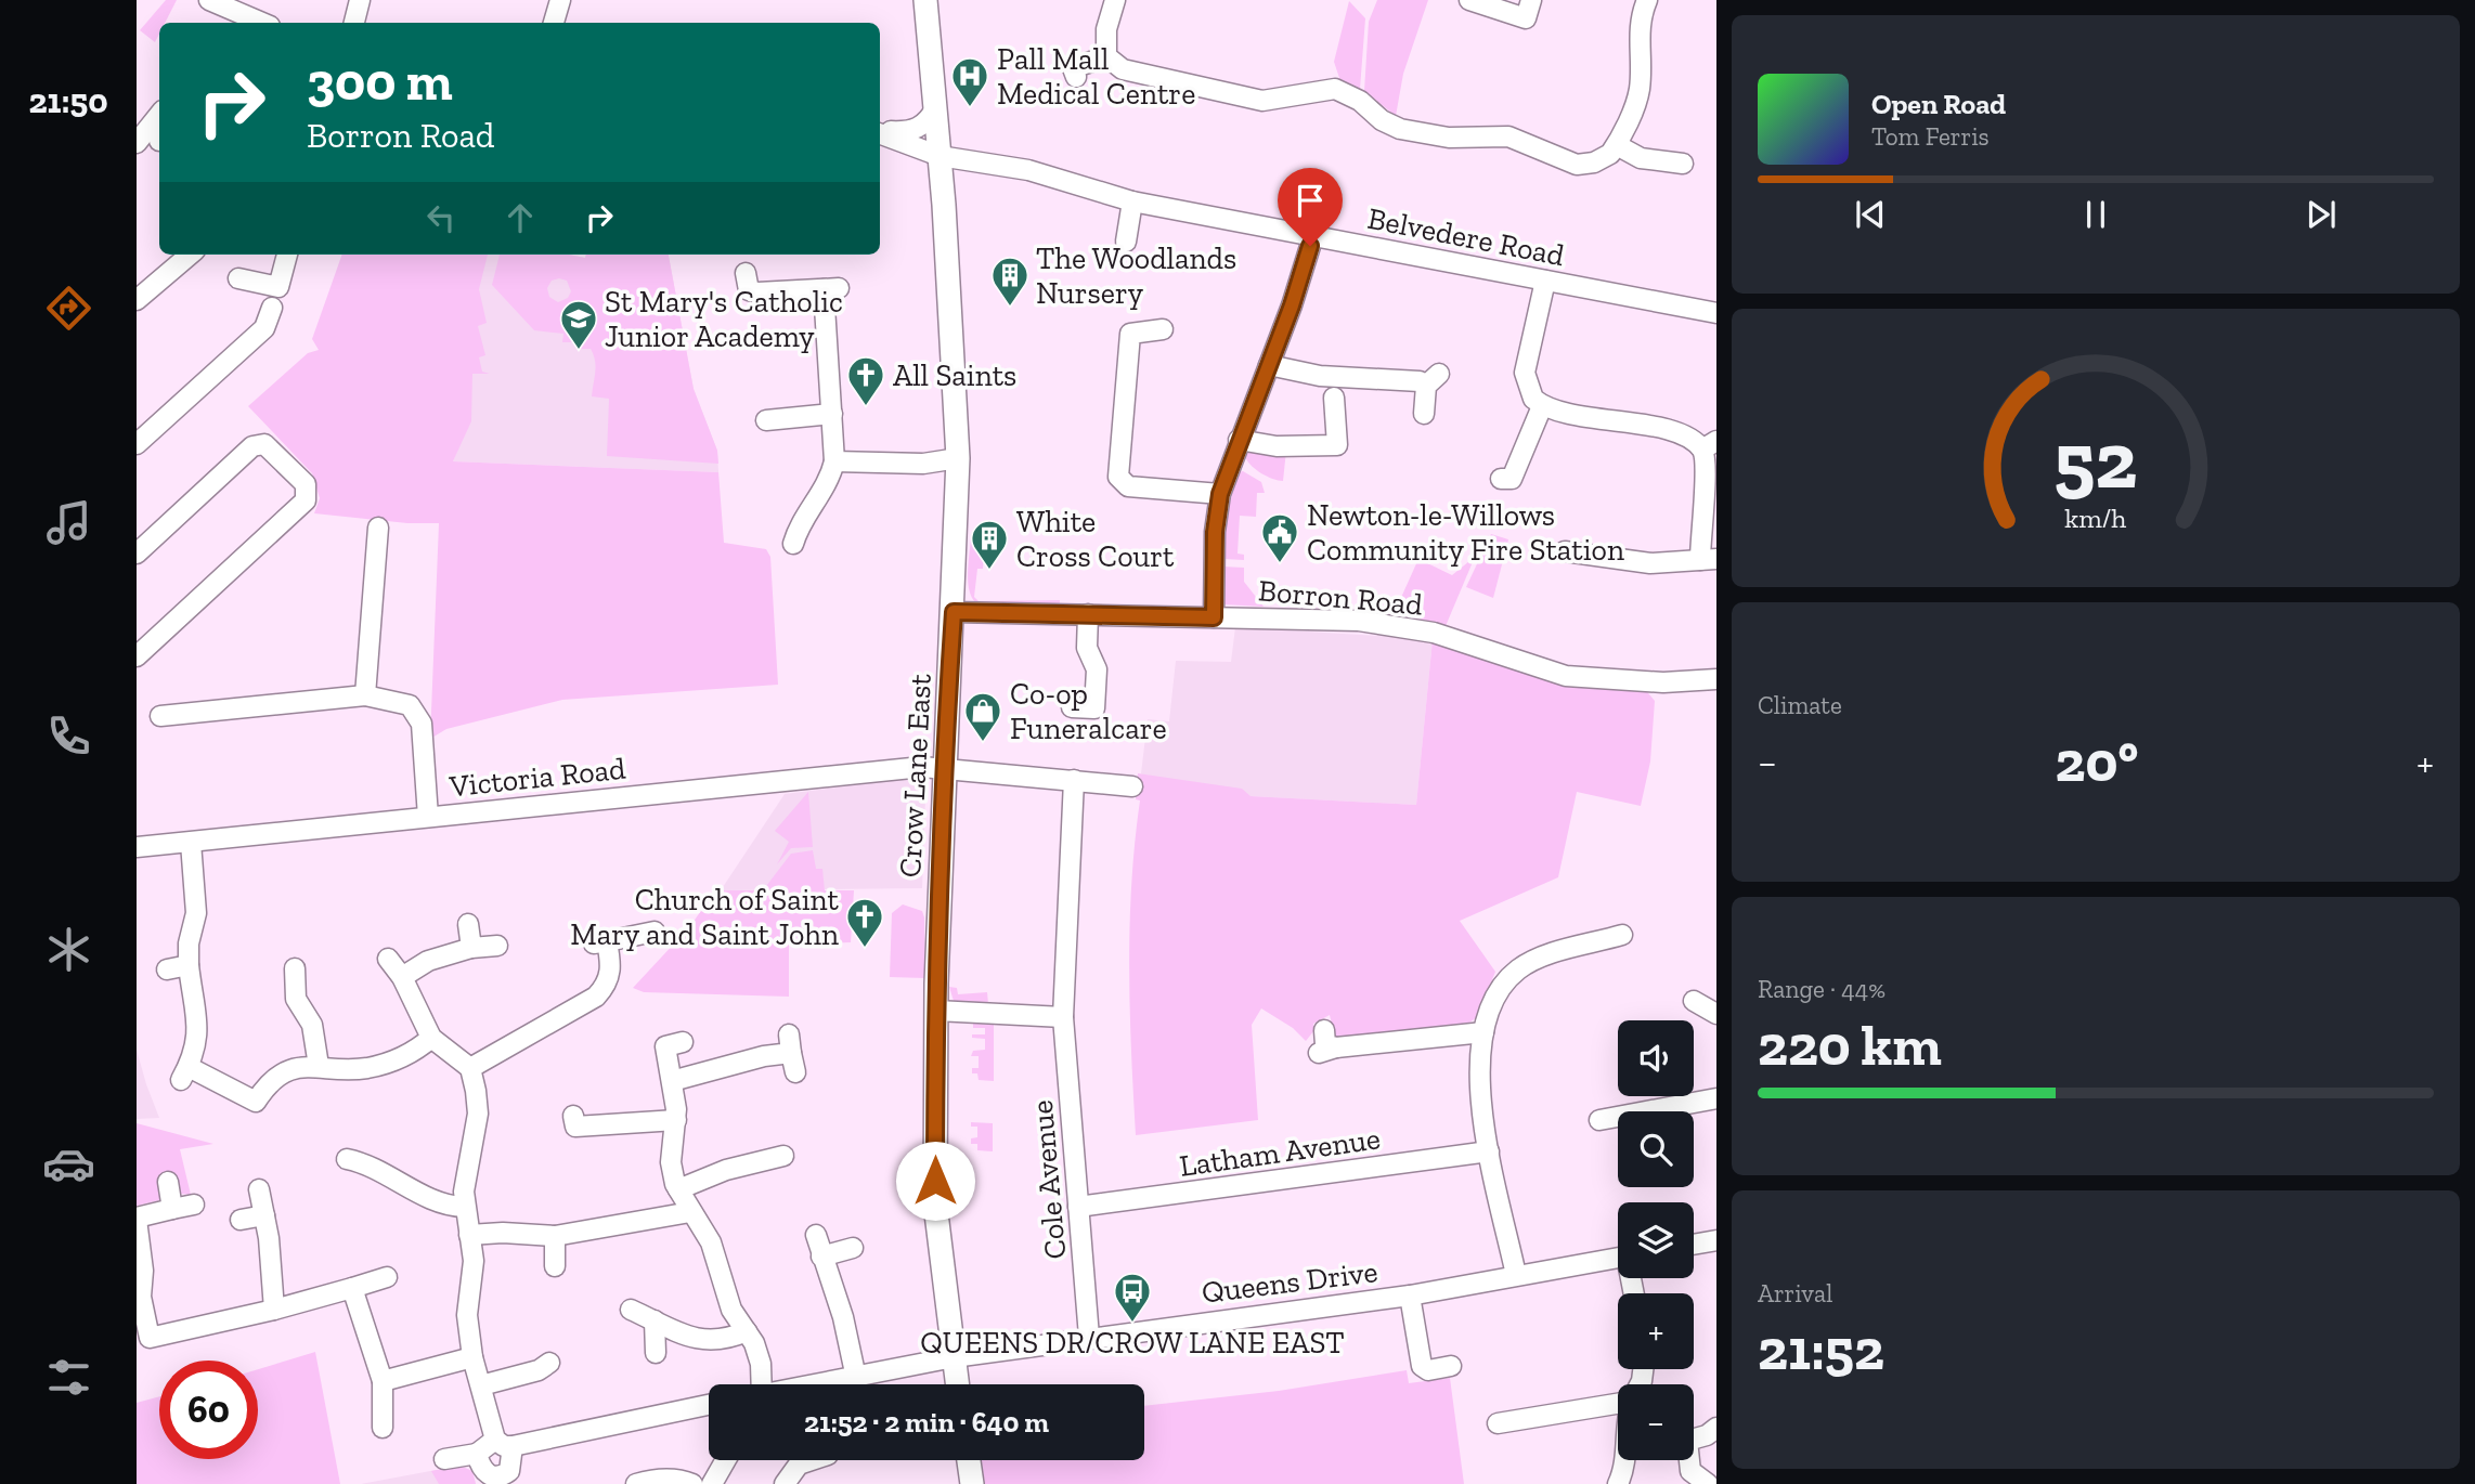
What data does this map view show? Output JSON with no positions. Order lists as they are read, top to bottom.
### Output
{
  "streets": {
    "main road": ["Crow Lane East"],
    "street": [
      "Belvedere Road",
      "Borron Road",
      "Victoria Road",
      "Latham Avenue",
      "Cole Avenue",
      "Queens Drive"
    ]
  },
  "crossings": [
    ["Belvedere Road", "Crow Lane East"],
    ["Borron Road", "Crow Lane East"],
    ["Crow Lane East", "Victoria Road"],
    ["Crow Lane East", "Queens Drive"],
    ["Victoria Road", "Cole Avenue"],
    ["Latham Avenue", "Cole Avenue"],
    ["Cole Avenue", "Queens Drive"]
  ],
  "places": {
    "hospital": ["Pall Mall Medical Centre"],
    "building": ["The Woodlands Nursery", "White Cross Court"],
    "school or university": ["St Mary's Catholic Junior Academy"],
    "church": ["All Saints", "Church of Saint Mary and Saint John"],
    "public building": ["Newton-le-Willows Community Fire Station"],
    "shop": ["Co-op Funeralcare"],
    "bus stop": ["QUEENS DR/CROW LANE EAST"]
  },
  "page": {
    "tabs": "21:50",
    "turn": ["300 m", "Borron Road"],
    "song": ["Open Road", "Tom Ferris"],
    "tile": [
      "Climate",
      ["Range · 44%", "220 km"],
      ["Arrival", "21:52"]
    ],
    "heat": ["−", "20°", "+"],
    "map_buttons": ["+", "−"],
    "limit": "60",
    "trip": "21:52 · 2 min · 640 m",
    "gauge": ["52", "km/h"]
  }
}
